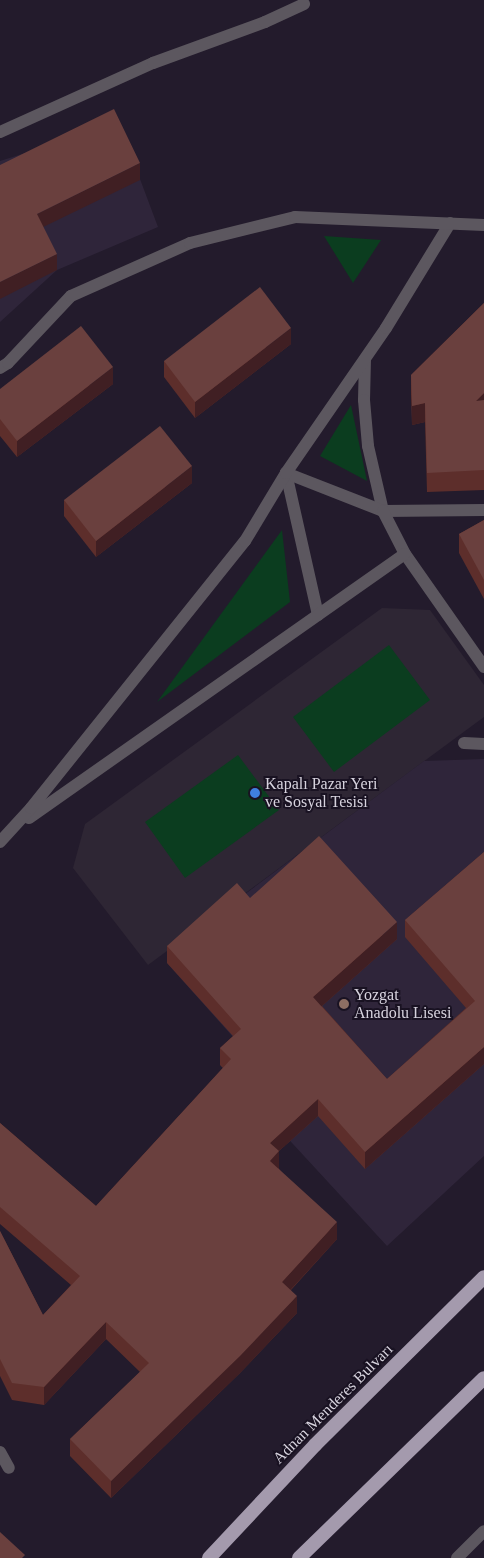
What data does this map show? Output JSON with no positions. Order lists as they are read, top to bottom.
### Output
{
  "streets": {
    "highway": ["Adnan Menderes Bulvarı"]
  },
  "places": ["Kapalı Pazar Yeri ve Sosyal Tesisi", "Yozgat Anadolu Lisesi"]
}
